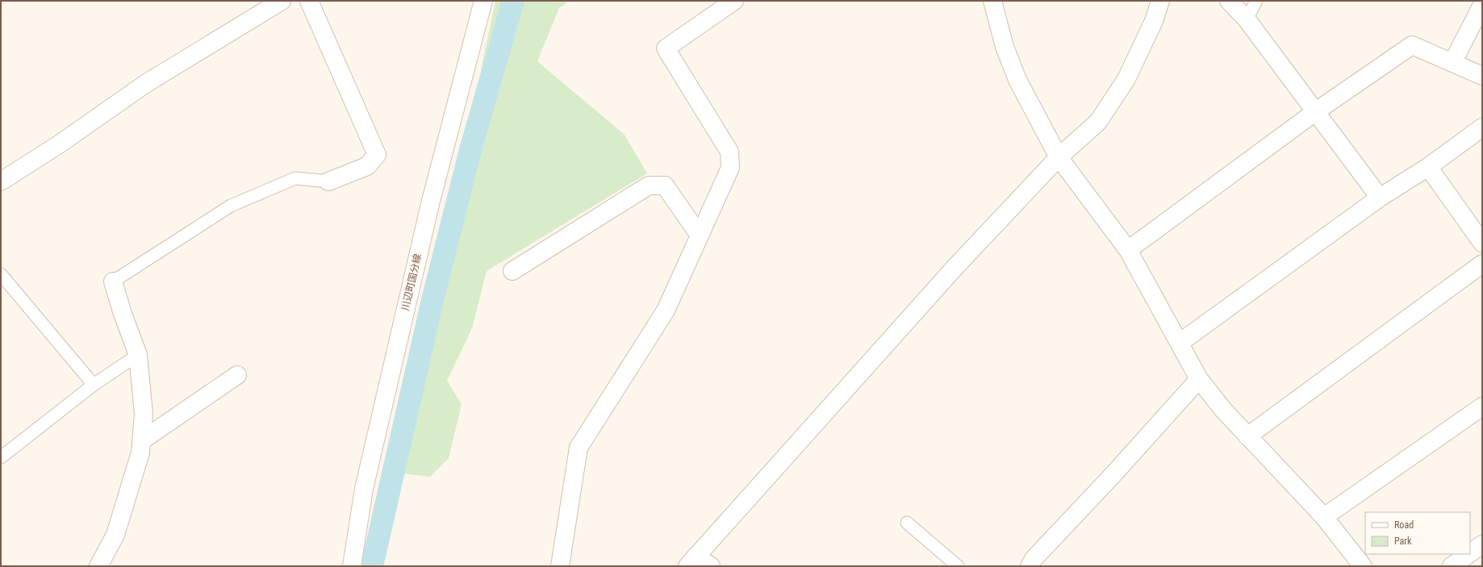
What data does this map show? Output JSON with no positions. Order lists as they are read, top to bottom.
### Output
{
  "streets": {
    "street": ["川辺町国分線"]
  },
  "legend": ["Road", "Park"]
}
